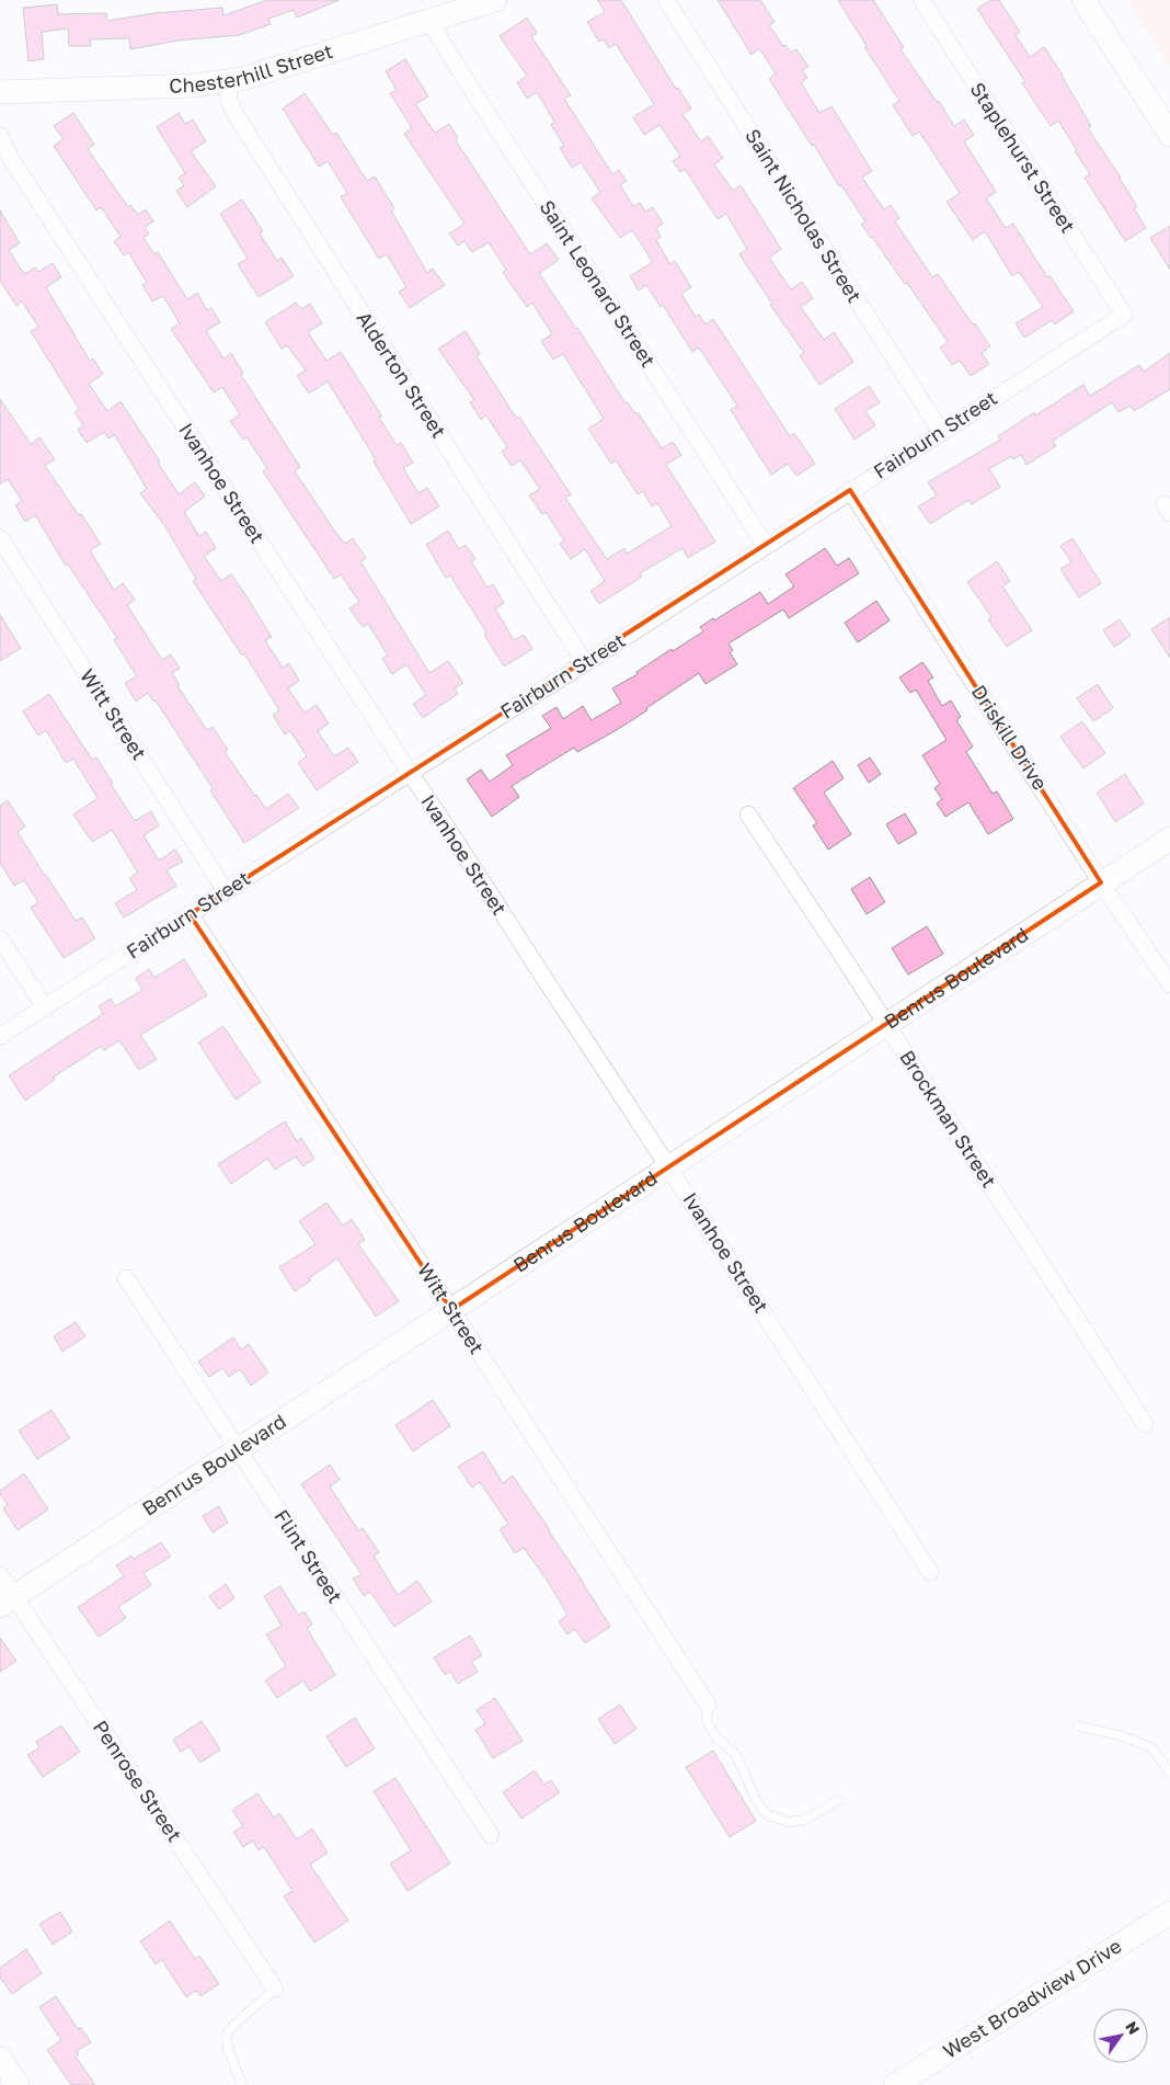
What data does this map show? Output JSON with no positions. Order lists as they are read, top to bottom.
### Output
{
  "streets": {
    "street": [
      "Chesterhill Street",
      "Staplehurst Street",
      "Saint Nicholas Street",
      "Saint Leonard Street",
      "Alderton Street",
      "Fairburn Street",
      "Ivanhoe Street",
      "Witt Street",
      "Driskill Drive",
      "Benrus Boulevard",
      "Brockman Street",
      "Flint Street",
      "Penrose Street",
      "West Broadview Drive"
    ]
  },
  "crossings": [
    ["Chesterhill Street", "Saint Leonard Street"],
    ["Chesterhill Street", "Alderton Street"],
    ["Staplehurst Street", "Fairburn Street"],
    ["Saint Nicholas Street", "Fairburn Street"],
    ["Saint Leonard Street", "Fairburn Street"],
    ["Alderton Street", "Fairburn Street"],
    ["Fairburn Street", "Ivanhoe Street"],
    ["Fairburn Street", "Witt Street"],
    ["Fairburn Street", "Driskill Drive"],
    ["Ivanhoe Street", "Benrus Boulevard"],
    ["Witt Street", "Benrus Boulevard"],
    ["Driskill Drive", "Benrus Boulevard"],
    ["Benrus Boulevard", "Brockman Street"],
    ["Benrus Boulevard", "Flint Street"],
    ["Benrus Boulevard", "Penrose Street"]
  ],
  "north": "top right"
}
